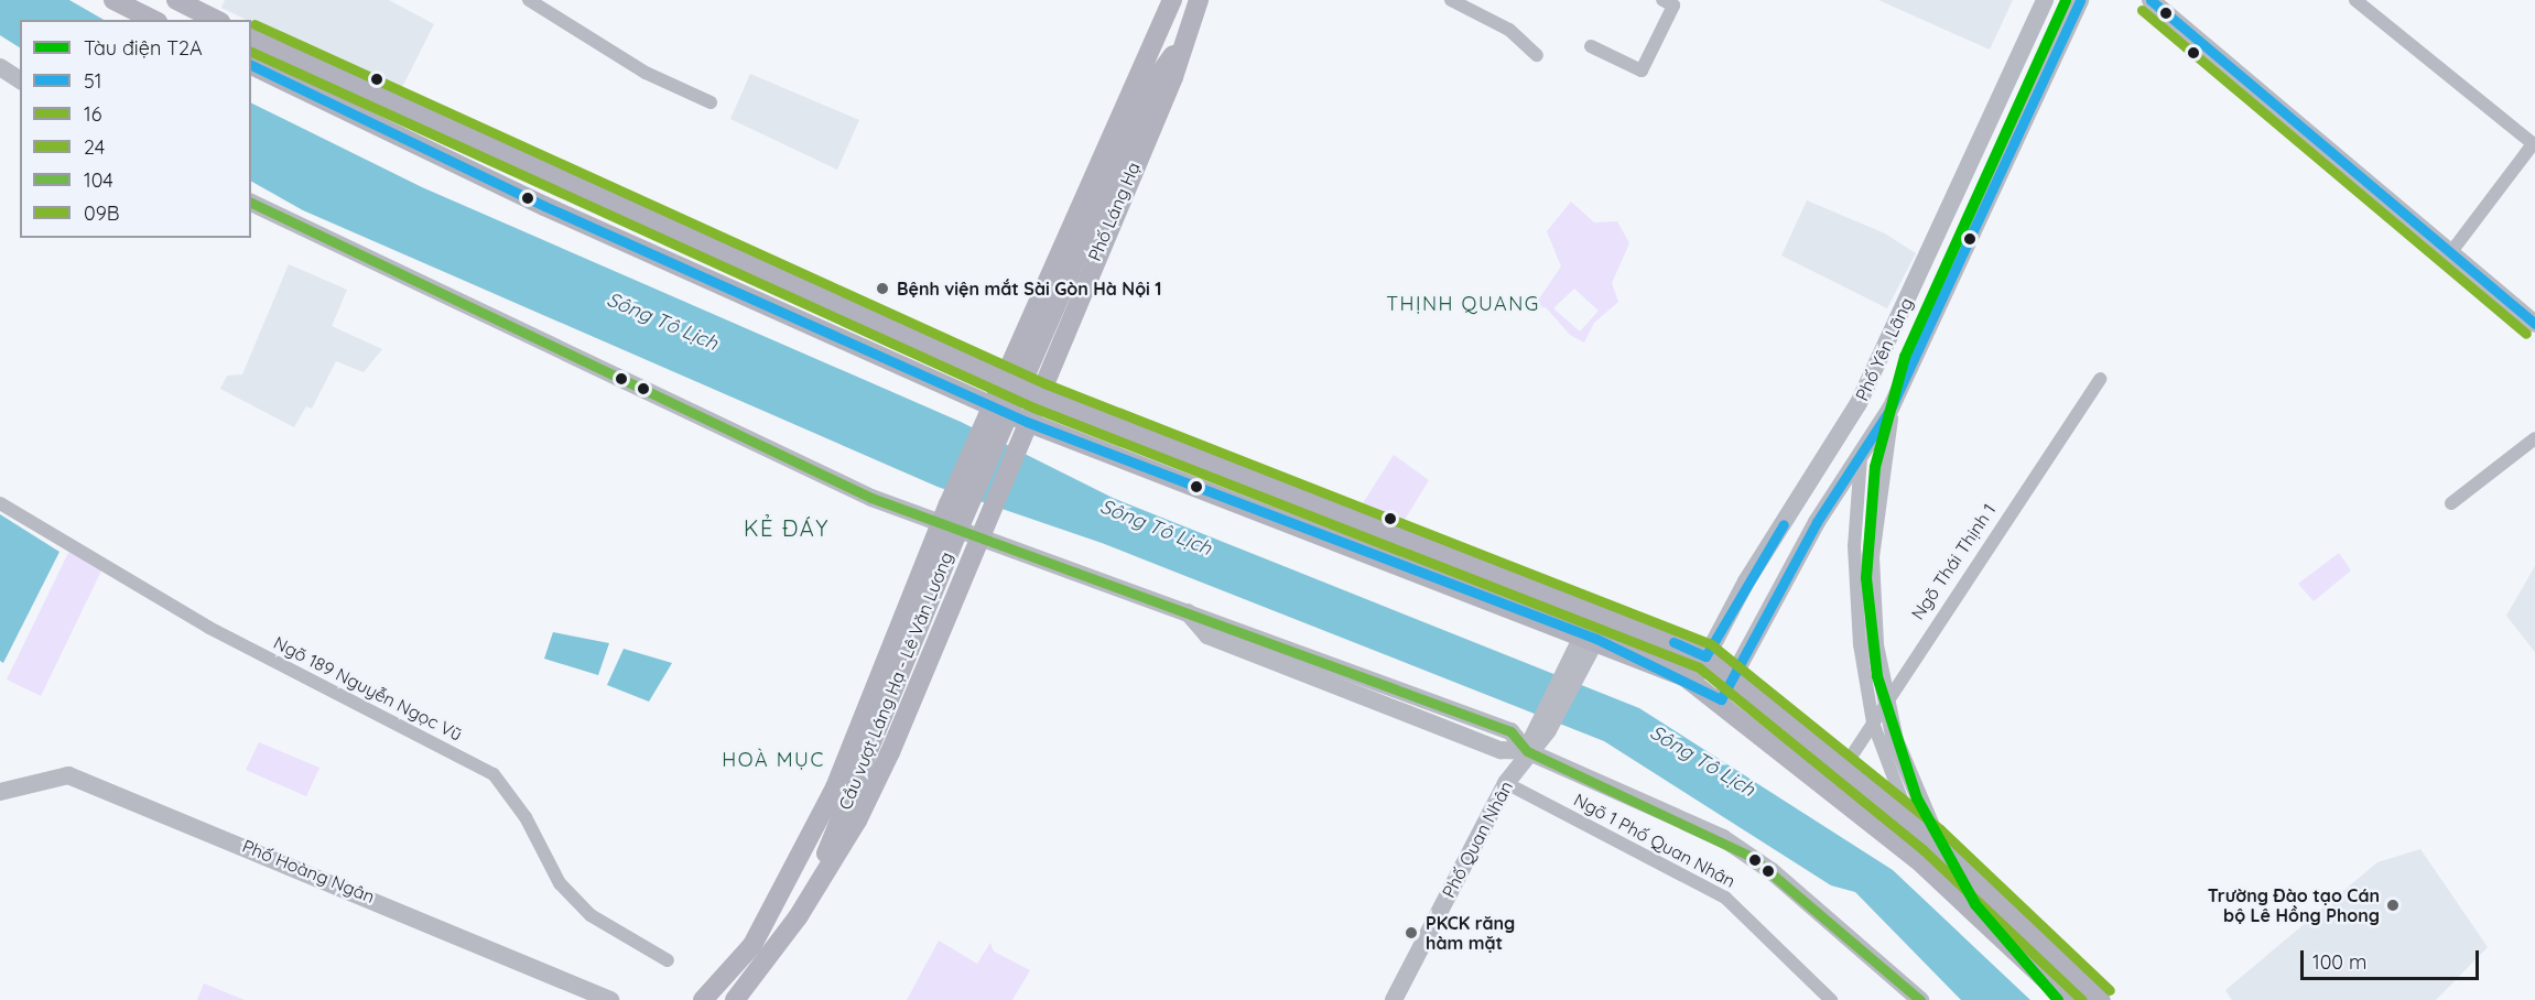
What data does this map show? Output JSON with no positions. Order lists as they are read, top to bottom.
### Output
{
  "streets": {
    "main road": [
      "Phố Láng Hạ",
      "Phố Yên Lãng",
      "Cầu vượt Láng Hạ - Lê Văn Lương",
      "Phố Quan Nhân",
      "Phố Hoàng Ngân"
    ],
    "street": ["Ngõ Thái Thịnh 1", "Ngõ 189 Nguyễn Ngọc Vũ", "Ngõ 1 Phố Quan Nhân"]
  },
  "crossings": [
    ["Phố Láng Hạ", "Cầu vượt Láng Hạ - Lê Văn Lương"],
    ["Phố Quan Nhân", "Ngõ 1 Phố Quan Nhân"]
  ],
  "districts": ["THỊNH QUANG", "KẺ ĐÁY", "HOÀ MỤC"],
  "water": ["Sông Tô Lịch"],
  "places": ["Bệnh viện mắt Sài Gòn Hà Nội 1", "Trường Đào tạo Cán bộ Lê Hồng Phong", "PKCK răng hàm mặt"],
  "lines": [
    "metro line T2A",
    "transit line 51",
    "transit line 09B",
    "transit line 24",
    "transit line 16",
    "transit line 104"
  ],
  "legend": [
    "Tàu điện T2A",
    "51",
    "16",
    "24",
    "104",
    "09B"
  ],
  "scale_bar": "100 m"
}
